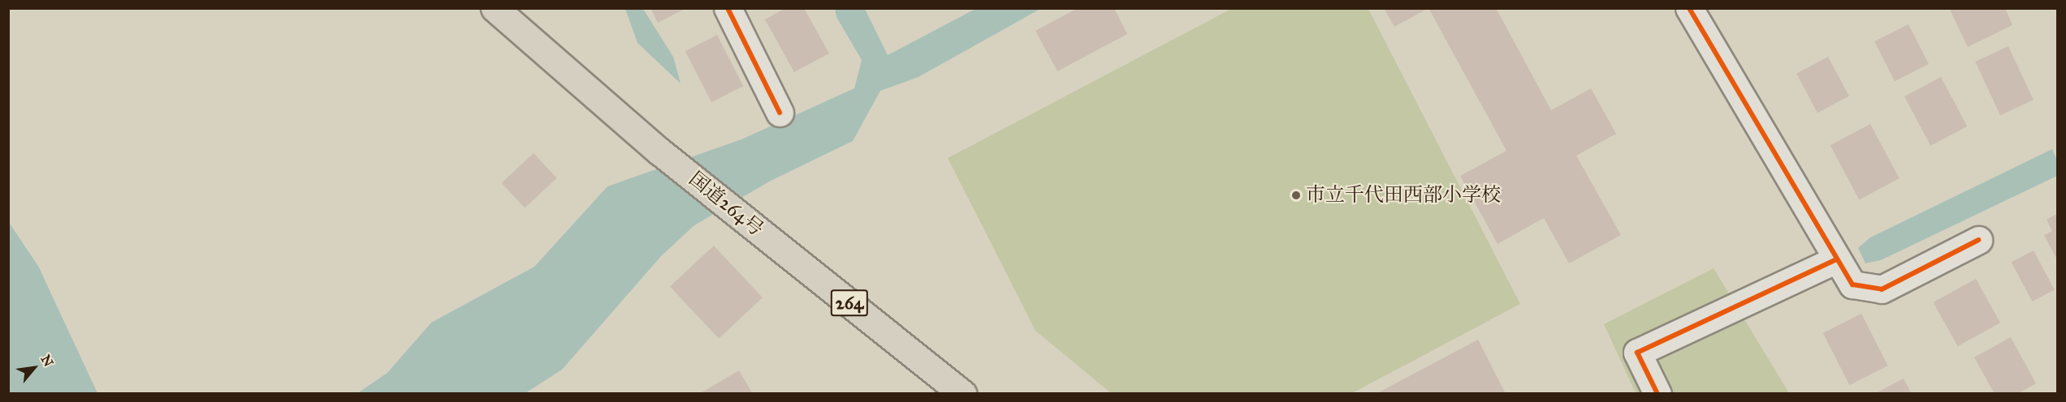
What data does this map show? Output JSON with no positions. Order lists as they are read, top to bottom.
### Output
{
  "streets": {
    "highway": ["国道264号", "264"]
  },
  "places": ["市立千代田西部小学校"],
  "north": "top right"
}
